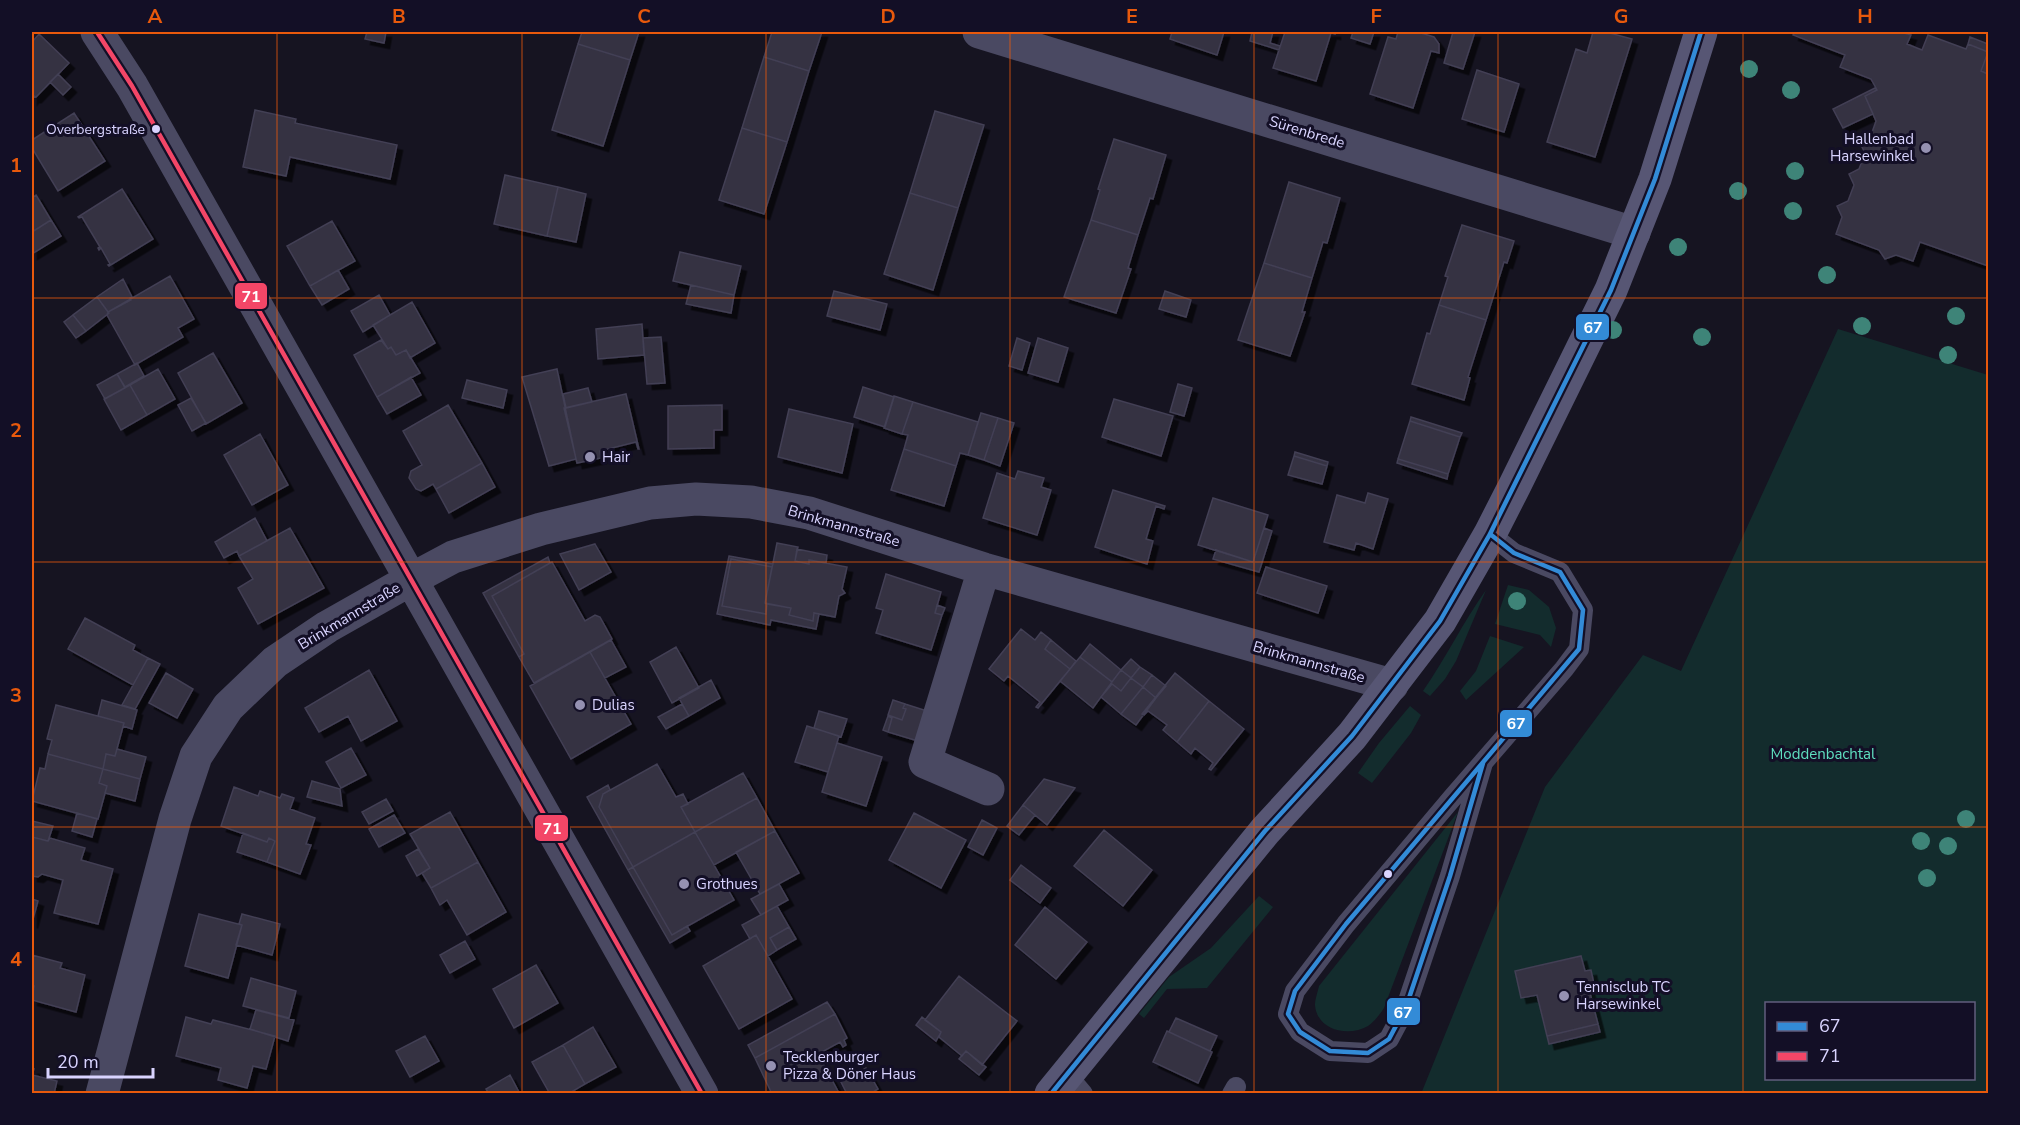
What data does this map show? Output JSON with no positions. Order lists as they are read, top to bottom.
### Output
{
  "streets": {
    "street": ["Sürenbrede", "Brinkmannstraße"]
  },
  "parks": ["Moddenbachtal"],
  "places": [
    "Overbergstraße",
    "Hallenbad Harsewinkel",
    "Hair",
    "Dulias",
    "Grothues",
    "Tennisclub TC Harsewinkel",
    "Tecklenburger Pizza & Döner Haus"
  ],
  "lines": ["transit line 67", "transit line 71"],
  "legend": ["67", "71"],
  "scale_bar": "20 m",
  "grid": {
    "columns": [
      "A",
      "B",
      "C",
      "D",
      "E",
      "F",
      "G",
      "H"
    ],
    "rows": [
      "1",
      "2",
      "3",
      "4"
    ]
  }
}
